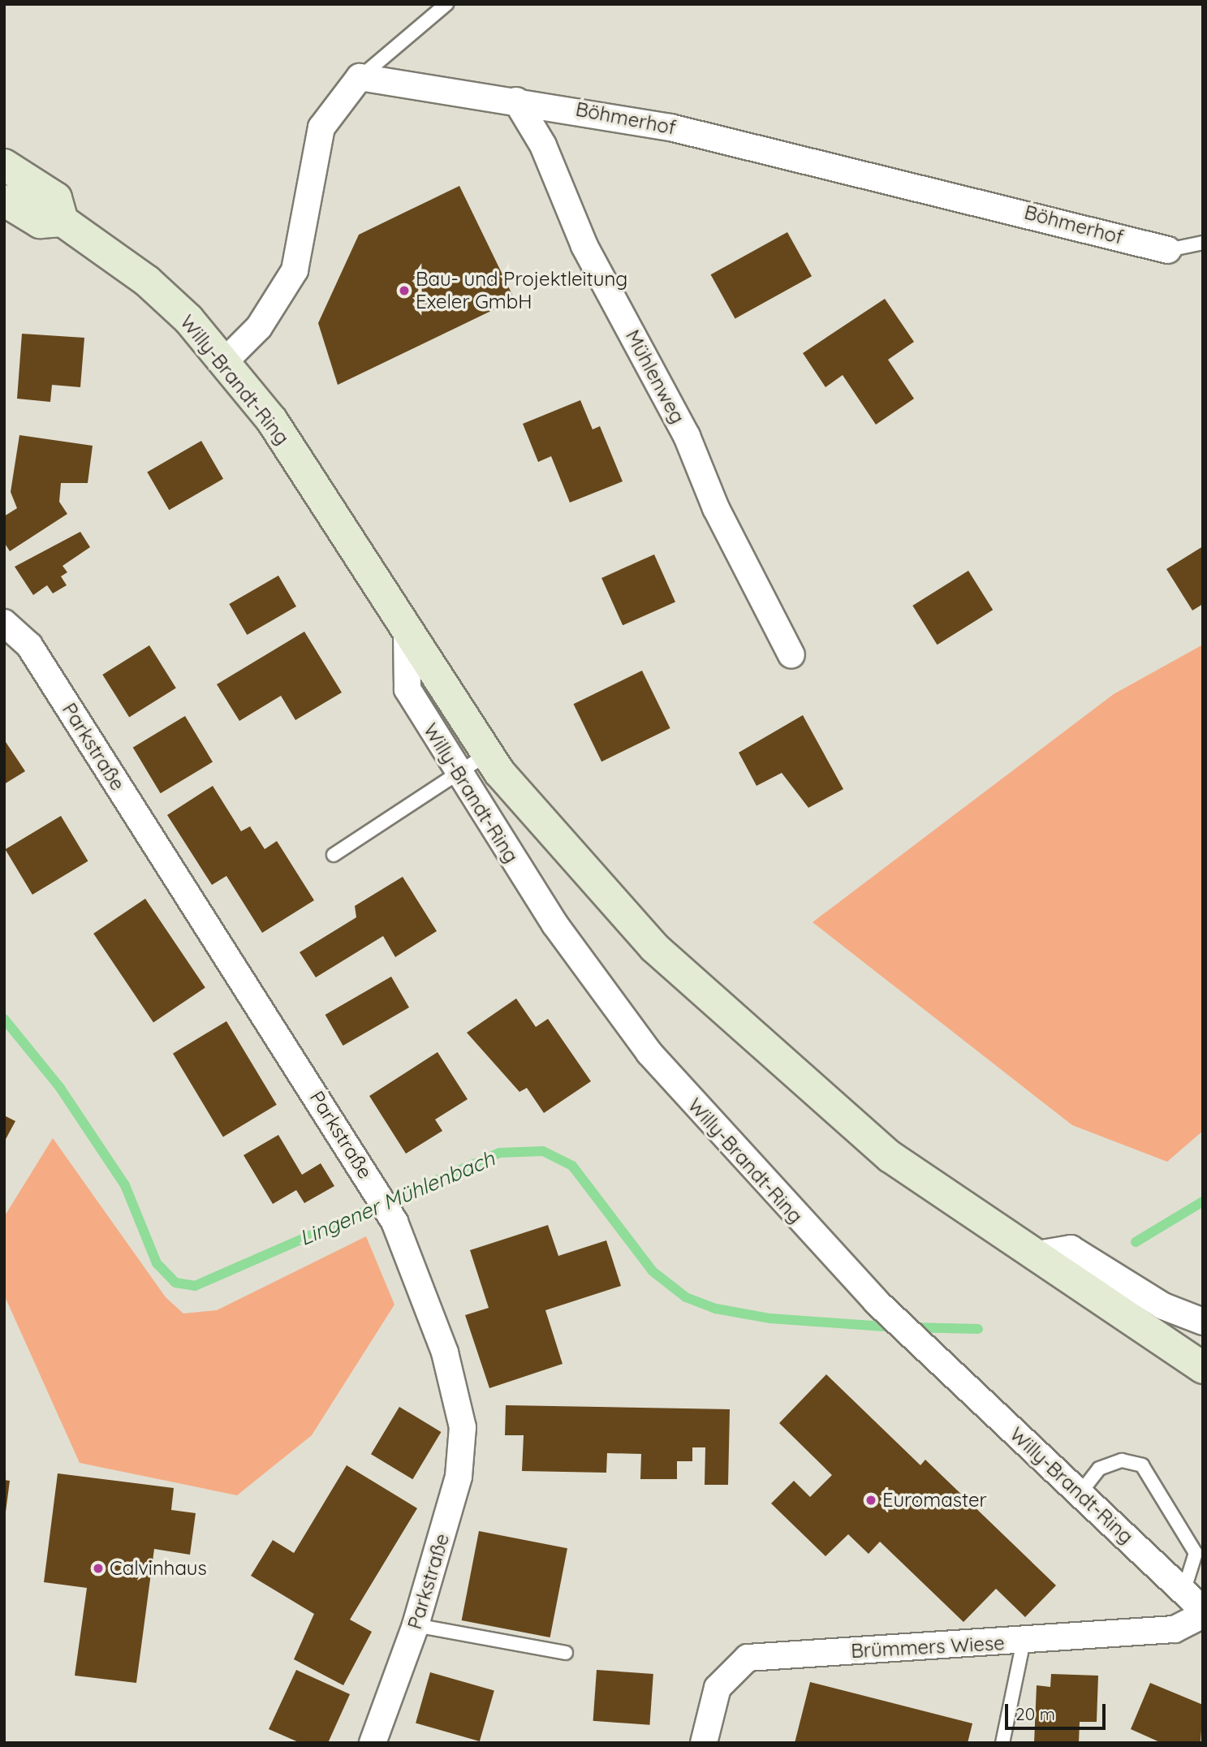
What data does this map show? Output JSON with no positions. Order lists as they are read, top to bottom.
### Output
{
  "streets": {
    "main road": ["Willy-Brandt-Ring"],
    "street": [
      "Böhmerhof",
      "Mühlenweg",
      "Parkstraße",
      "Brümmers Wiese"
    ]
  },
  "crossings": [
    ["Böhmerhof", "Mühlenweg"]
  ],
  "water": ["Lingener Mühlenbach"],
  "places": ["Bau- und Projektleitung Exeler GmbH", "Euromaster", "Calvinhaus"],
  "scale_bar": "20 m"
}
